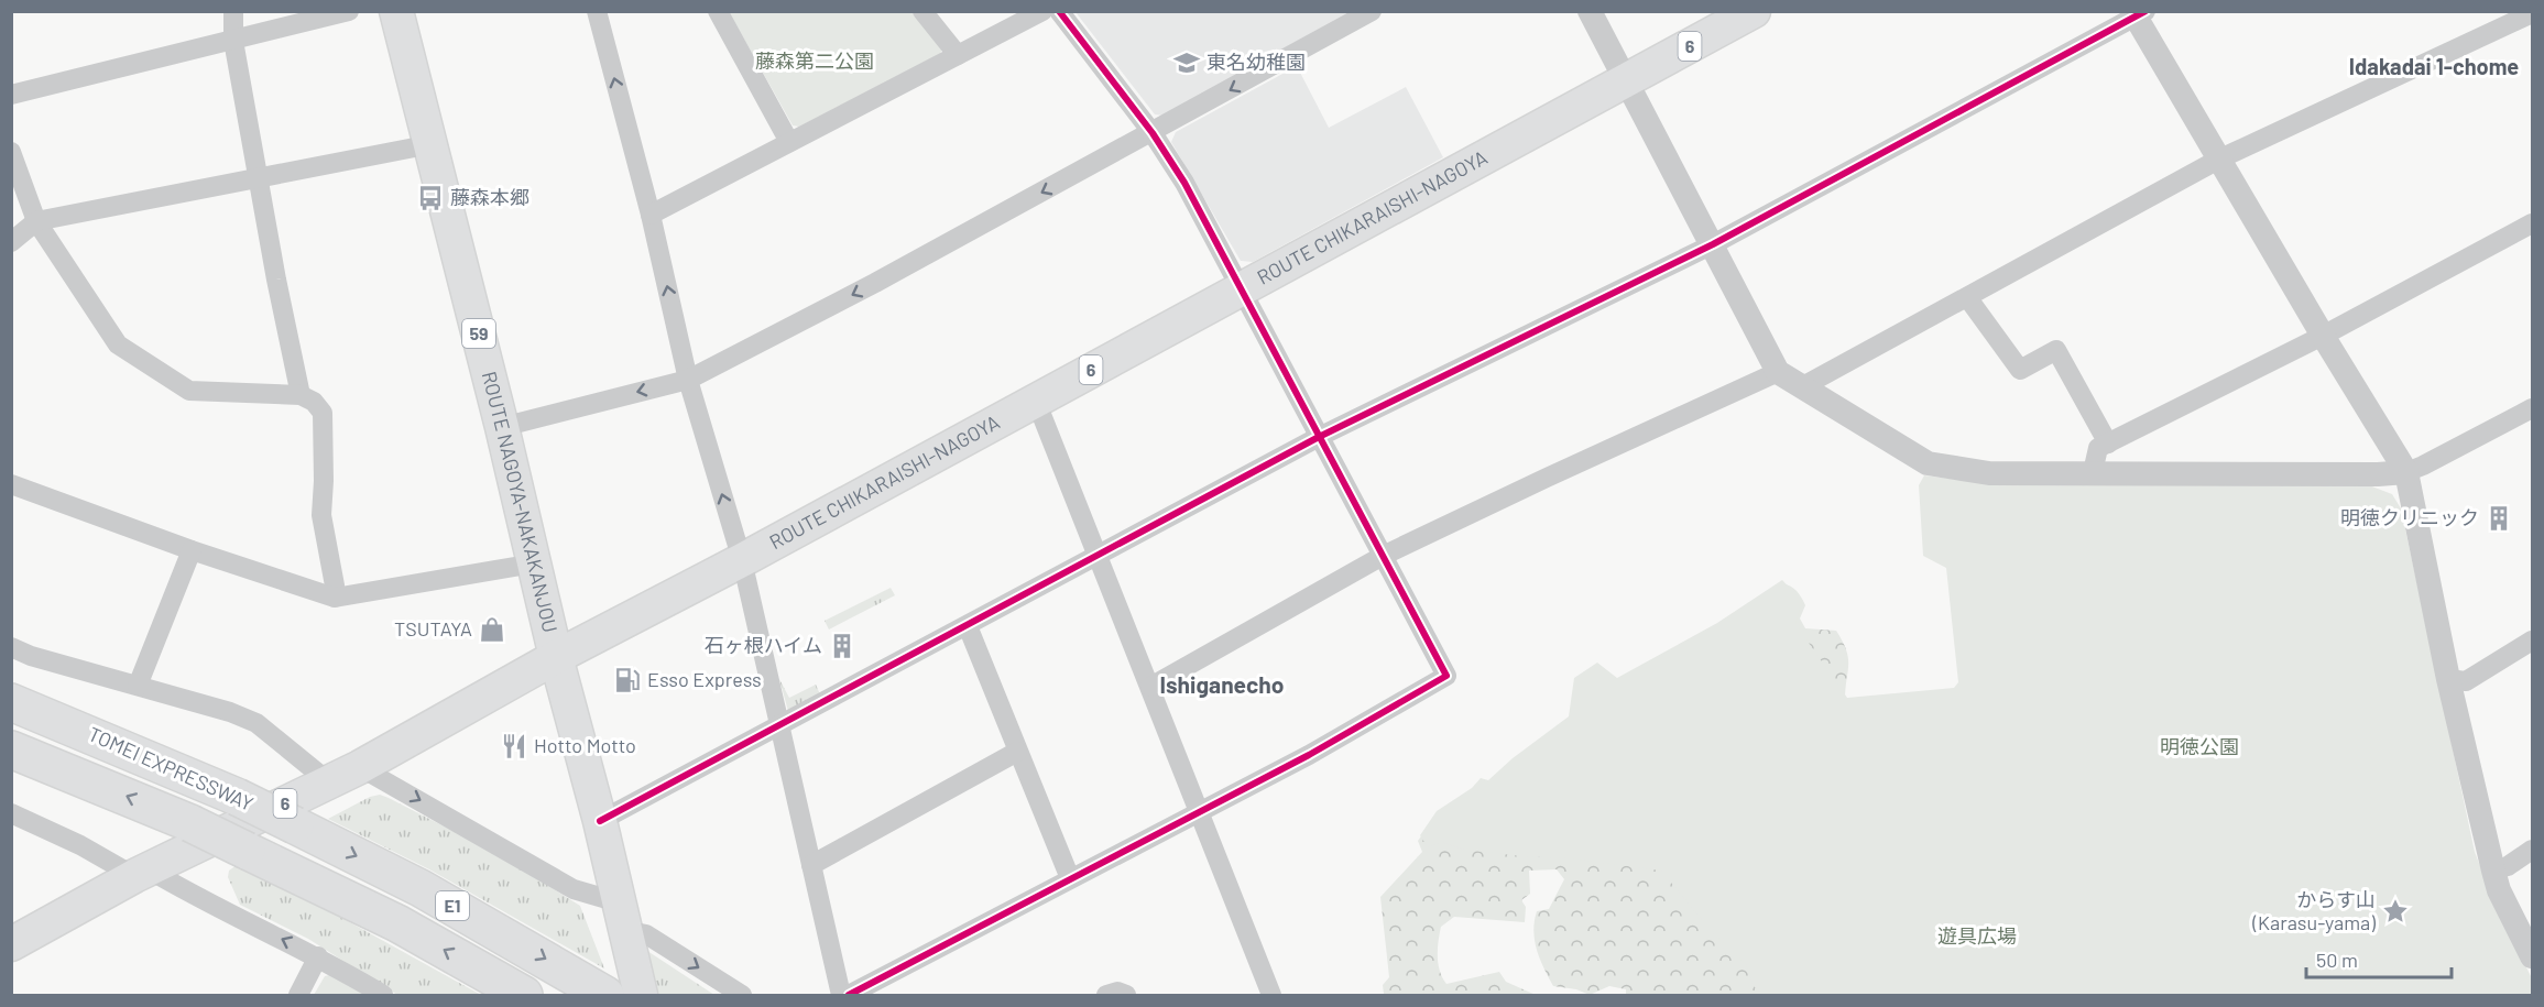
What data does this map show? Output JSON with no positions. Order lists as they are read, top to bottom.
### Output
{
  "streets": {
    "highway": ["TOMEI EXPRESSWAY", "E1"],
    "main road": [
      "6",
      "ROUTE CHIKARAISHI-NAGOYA",
      "59",
      "ROUTE NAGOYA-NAKAKANJOU"
    ]
  },
  "crossings": [
    ["ROUTE CHIKARAISHI-NAGOYA", "ROUTE NAGOYA-NAKAKANJOU"]
  ],
  "districts": ["Idakadai 1-chome", "Ishiganecho"],
  "parks": ["藤森第二公園", "明徳公園", "遊具広場"],
  "places": {
    "school or university": ["東名幼稚園"],
    "bus stop": ["藤森本郷"],
    "building": ["明徳クリニック", "石ヶ根ハイム"],
    "shop": ["TSUTAYA"],
    "fuel station": ["Esso Express"],
    "restaurant": ["Hotto Motto"],
    "place": ["からす山 (Karasu-yama)"]
  },
  "scale_bar": "50 m"
}
